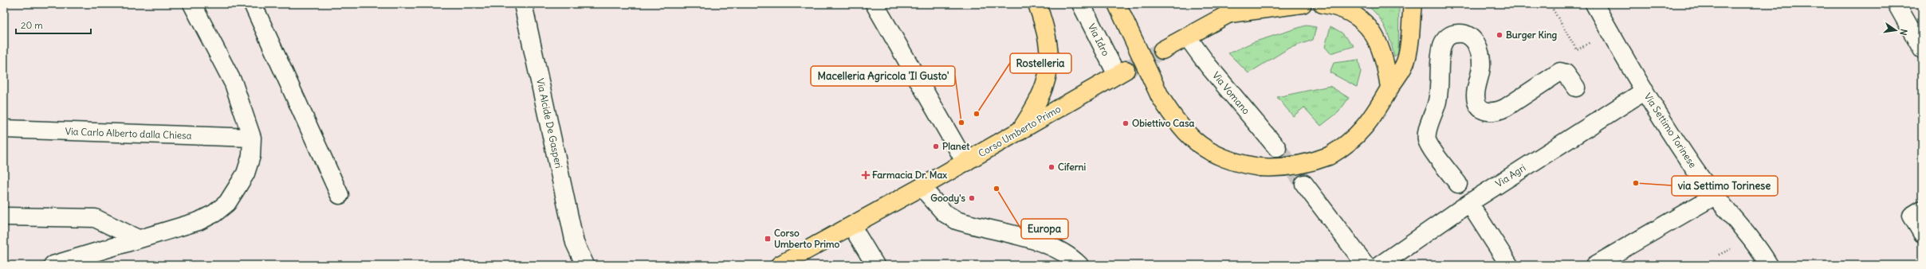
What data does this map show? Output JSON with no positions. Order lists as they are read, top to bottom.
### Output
{
  "streets": {
    "main road": ["Corso Umberto Primo"],
    "street": [
      "Via Idro",
      "Via Vomano",
      "Via Alcide De Gasperi",
      "Via Settimo Torinese",
      "Via Carlo Alberto dalla Chiesa",
      "Via Agri"
    ]
  },
  "crossings": [
    ["Via Idro", "Corso Umberto Primo"],
    ["Via Settimo Torinese", "Via Agri"]
  ],
  "places": {
    "other": [
      "Burger King",
      "Rostelleria",
      "Macelleria Agricola 'Il Gusto'",
      "Obiettivo Casa",
      "Planet",
      "Ciferni",
      "via Settimo Torinese",
      "Europa",
      "Goody's"
    ],
    "health": ["Farmacia Dr. Max"],
    "transit": ["Corso Umberto Primo"]
  },
  "scale_bar": "20 m",
  "north": "right"
}
